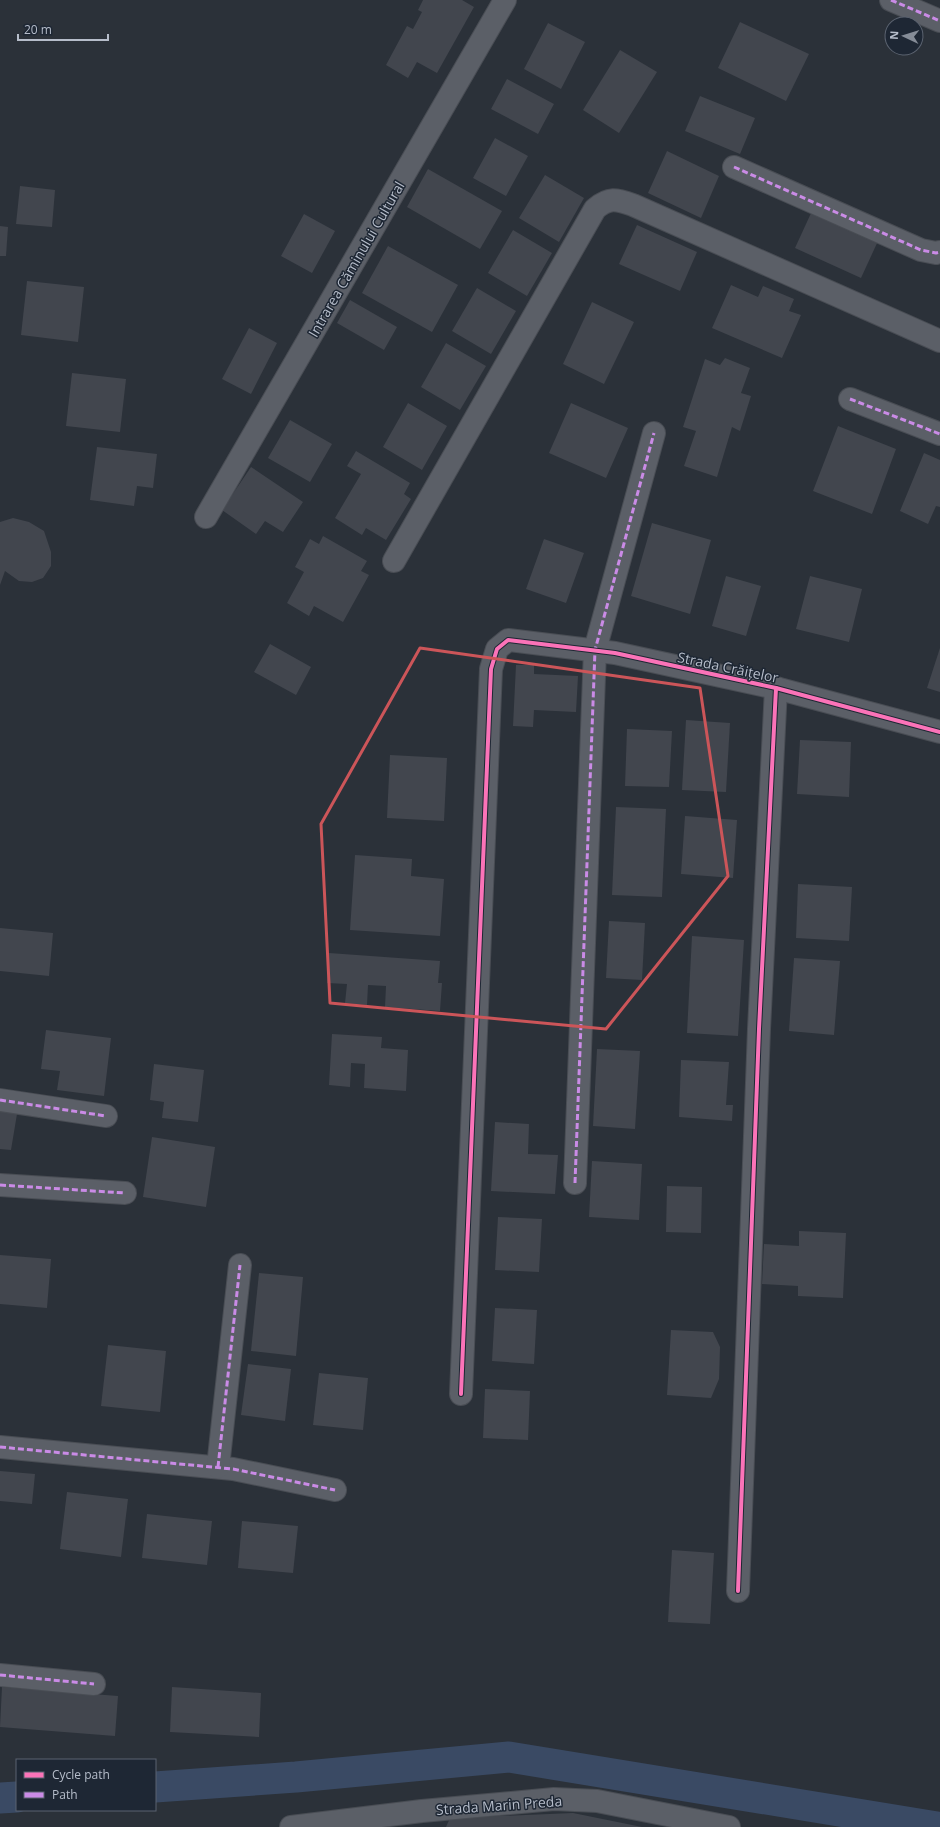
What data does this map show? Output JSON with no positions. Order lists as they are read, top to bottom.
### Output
{
  "streets": {
    "street": ["Intrarea Căminului Cultural", "Strada Crăițelor", "Strada Marin Preda"]
  },
  "legend": ["Cycle path", "Path"],
  "scale_bar": "20 m",
  "north": "left"
}
